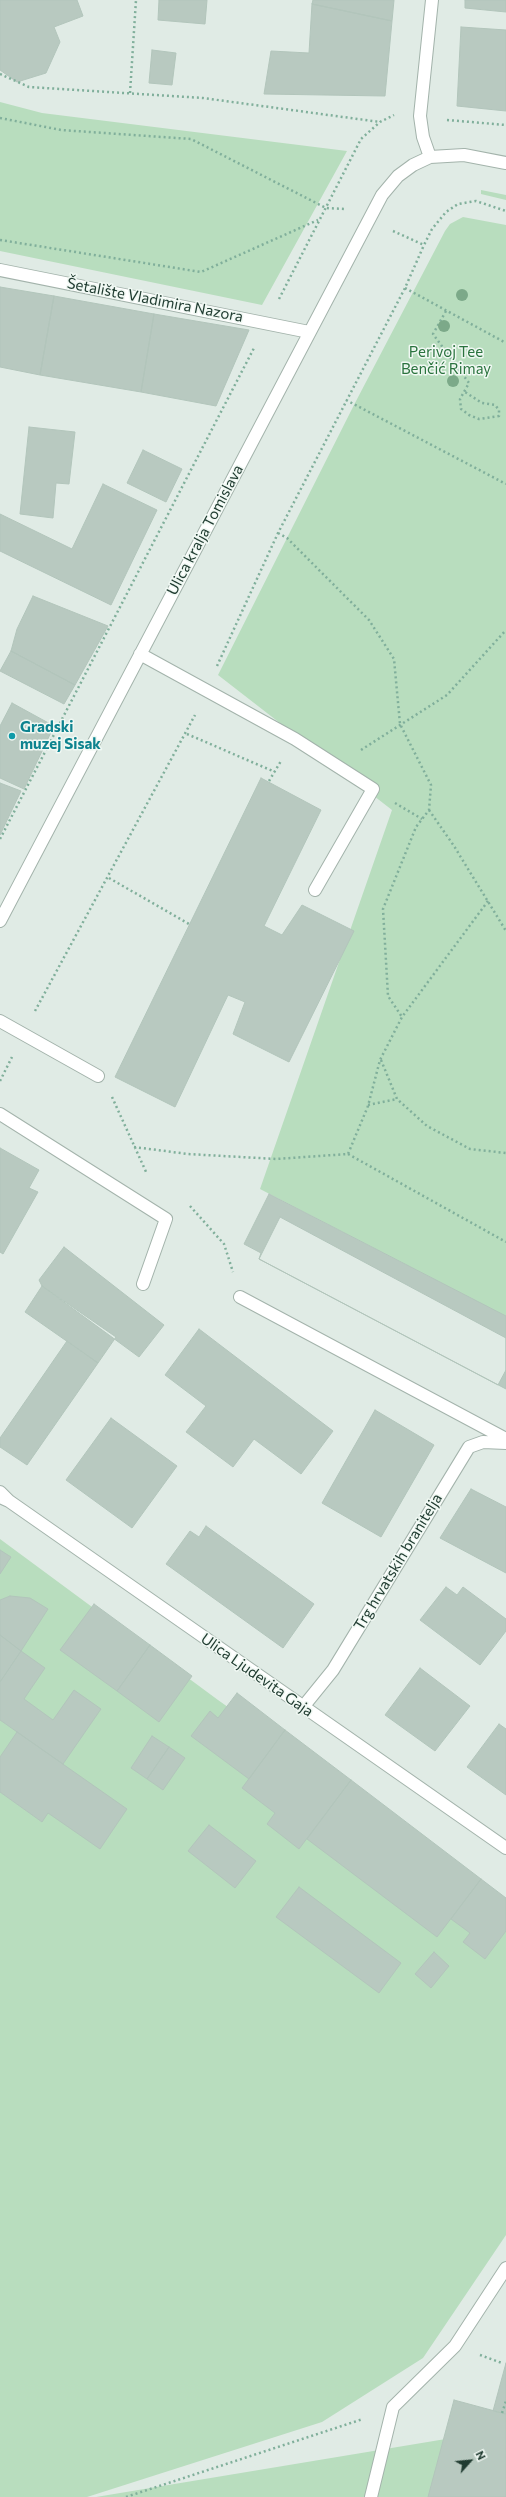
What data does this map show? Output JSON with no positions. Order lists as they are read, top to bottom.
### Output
{
  "streets": {
    "street": [
      "Šetalište Vladimira Nazora",
      "Ulica kralja Tomislava",
      "Trg hrvatskih branitelja",
      "Ulica Ljudevita Gaja"
    ]
  },
  "crossings": [
    ["Šetalište Vladimira Nazora", "Ulica kralja Tomislava"],
    ["Trg hrvatskih branitelja", "Ulica Ljudevita Gaja"]
  ],
  "parks": ["Perivoj Tee Benčić Rimay"],
  "places": ["Gradski muzej Sisak"],
  "north": "top right"
}
